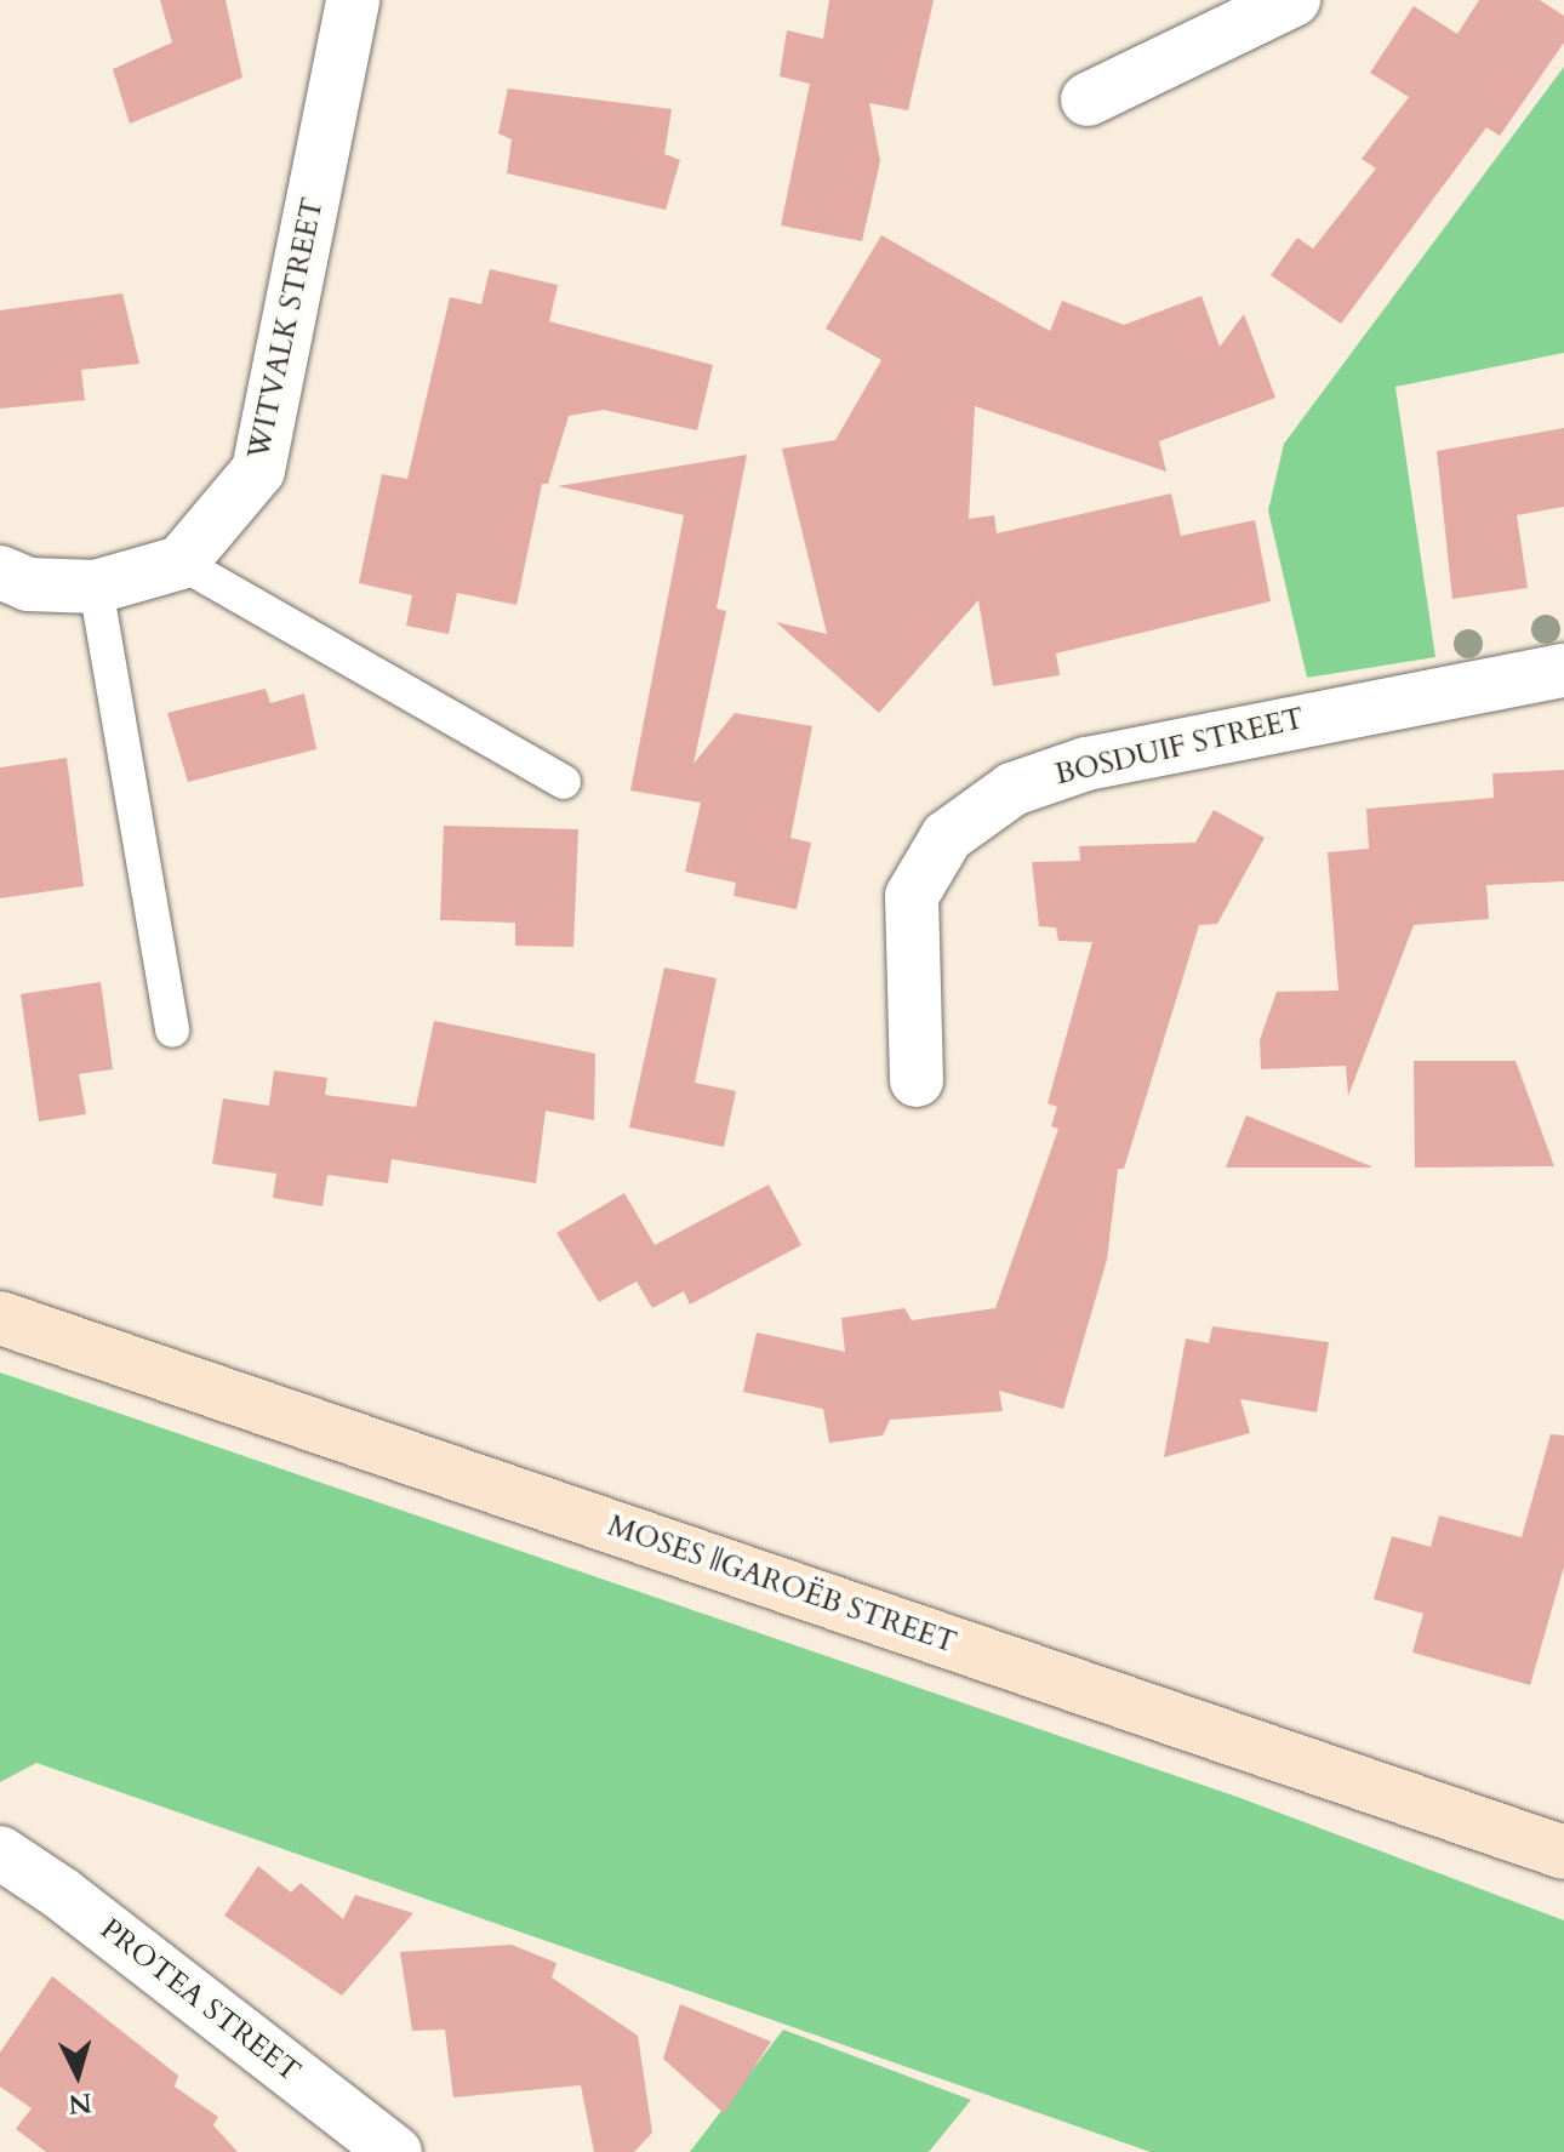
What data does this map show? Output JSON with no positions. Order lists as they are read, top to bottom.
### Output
{
  "streets": {
    "main road": ["MOSES ǁGAROËB STREET"],
    "street": ["WITVALK STREET", "BOSDUIF STREET", "PROTEA STREET"]
  },
  "north": "bottom"
}
